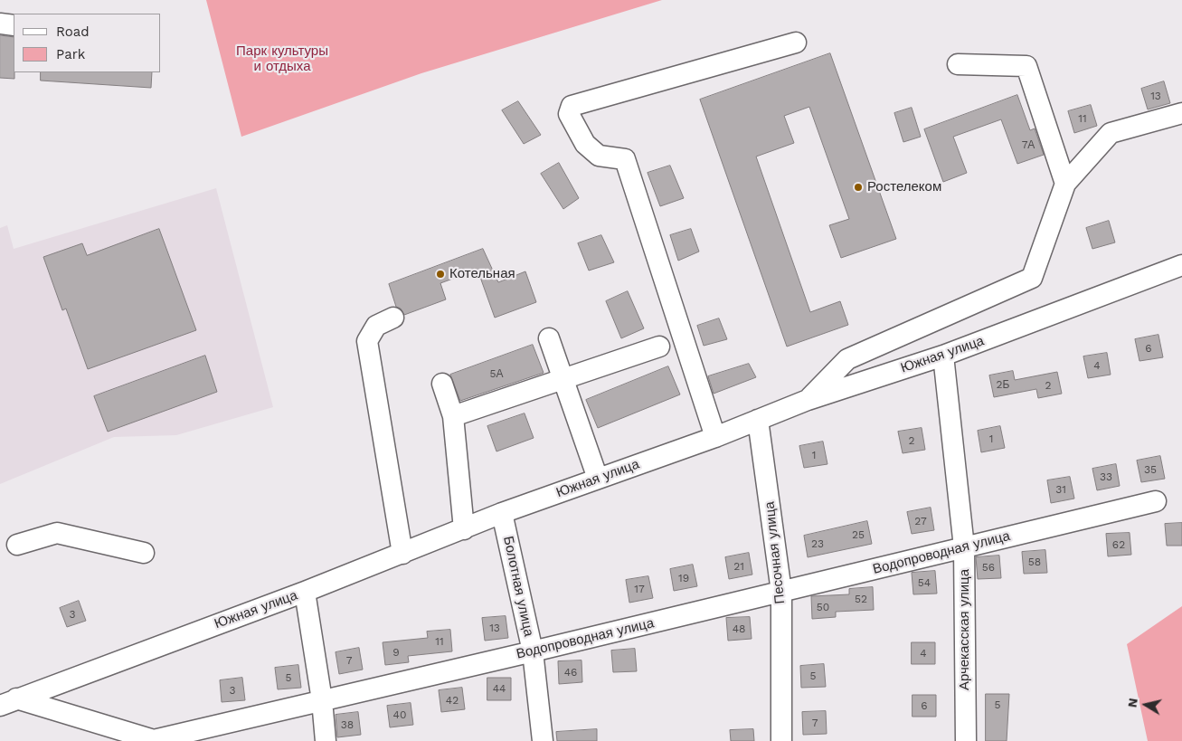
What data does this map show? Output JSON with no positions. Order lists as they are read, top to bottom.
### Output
{
  "streets": {
    "street": [
      "Южная улица",
      "Песочная улица",
      "Водопроводная улица",
      "Болотная улица",
      "Арчекасская улица"
    ]
  },
  "crossings": [
    ["Южная улица", "Песочная улица"],
    ["Южная улица", "Водопроводная улица"],
    ["Южная улица", "Болотная улица"],
    ["Южная улица", "Арчекасская улица"],
    ["Песочная улица", "Водопроводная улица"],
    ["Водопроводная улица", "Болотная улица"],
    ["Водопроводная улица", "Арчекасская улица"]
  ],
  "parks": ["Парк культуры и отдыха"],
  "places": ["Ростелеком", "Котельная"],
  "house_numbers": [
    "13",
    "11",
    "7А",
    "6",
    "4",
    "5А",
    "2Б",
    "2",
    "1",
    "2",
    "1",
    "35",
    "33",
    "31",
    "27",
    "25",
    "23",
    "62",
    "58",
    "21",
    "56",
    "19",
    "54",
    "17",
    "52",
    "50",
    "3",
    "13",
    "48",
    "11",
    "9",
    "4",
    "7",
    "46",
    "5",
    "5",
    "44",
    "3",
    "42",
    "5",
    "6",
    "40",
    "7",
    "38"
  ],
  "legend": ["Road", "Park"],
  "north": "left"
}
